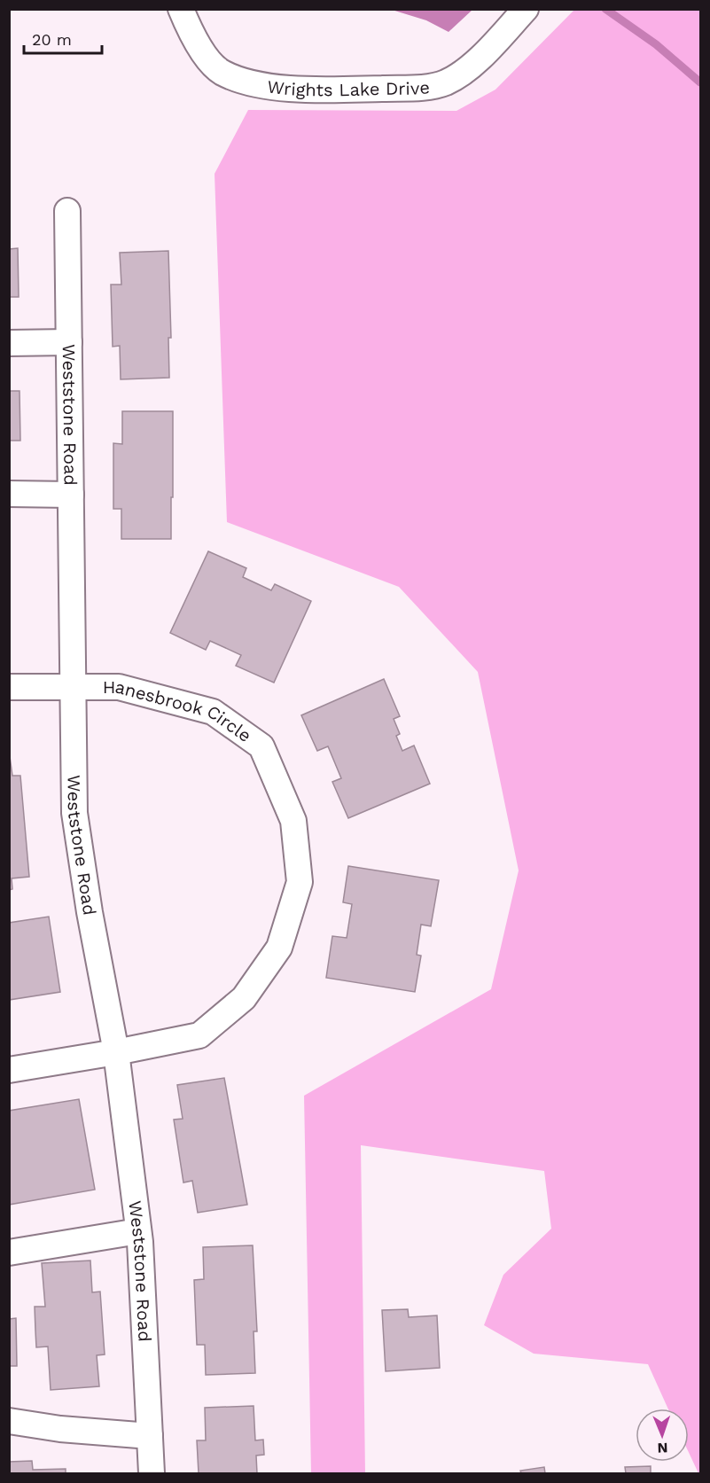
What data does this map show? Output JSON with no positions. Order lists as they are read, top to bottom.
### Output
{
  "streets": {
    "street": ["Wrights Lake Drive", "Weststone Road", "Hanesbrook Circle"]
  },
  "crossings": [
    ["Weststone Road", "Hanesbrook Circle"]
  ],
  "scale_bar": "20 m",
  "north": "bottom"
}
